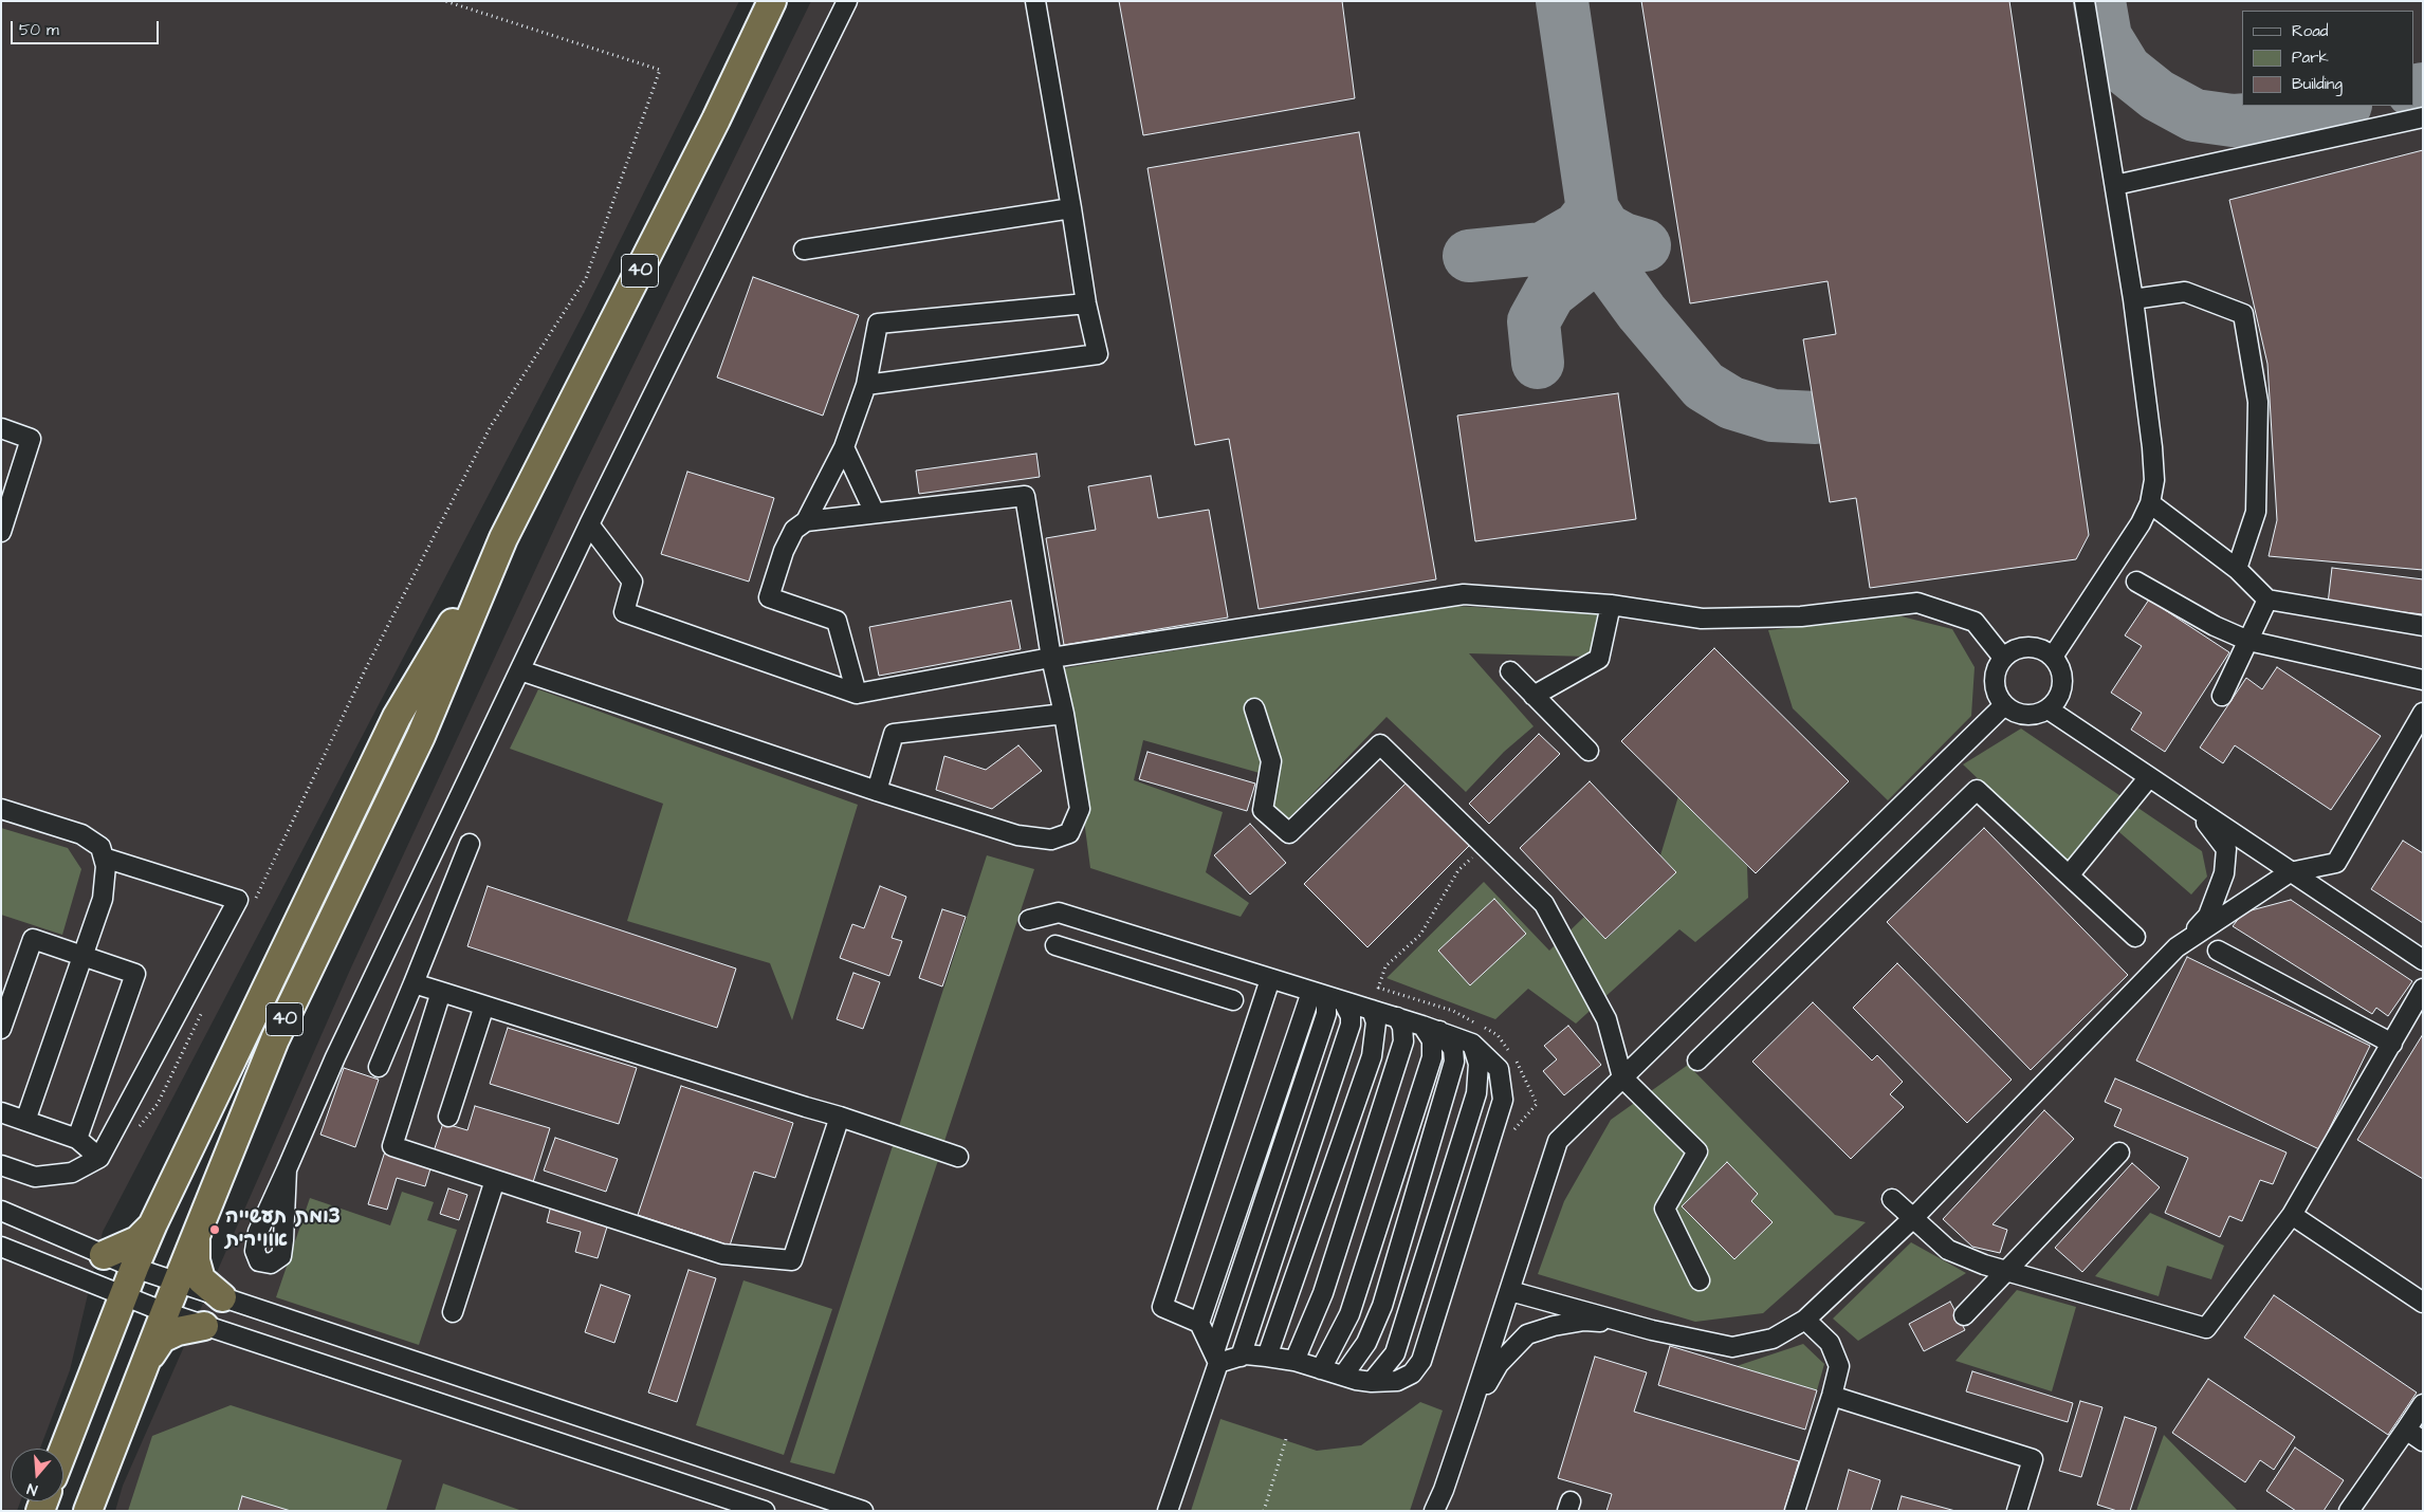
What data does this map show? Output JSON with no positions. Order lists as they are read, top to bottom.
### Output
{
  "streets": {
    "highway": ["40"]
  },
  "places": ["צומת תעשייה אווירית"],
  "legend": ["Road", "Park", "Building"],
  "scale_bar": "50 m",
  "north": "bottom"
}
